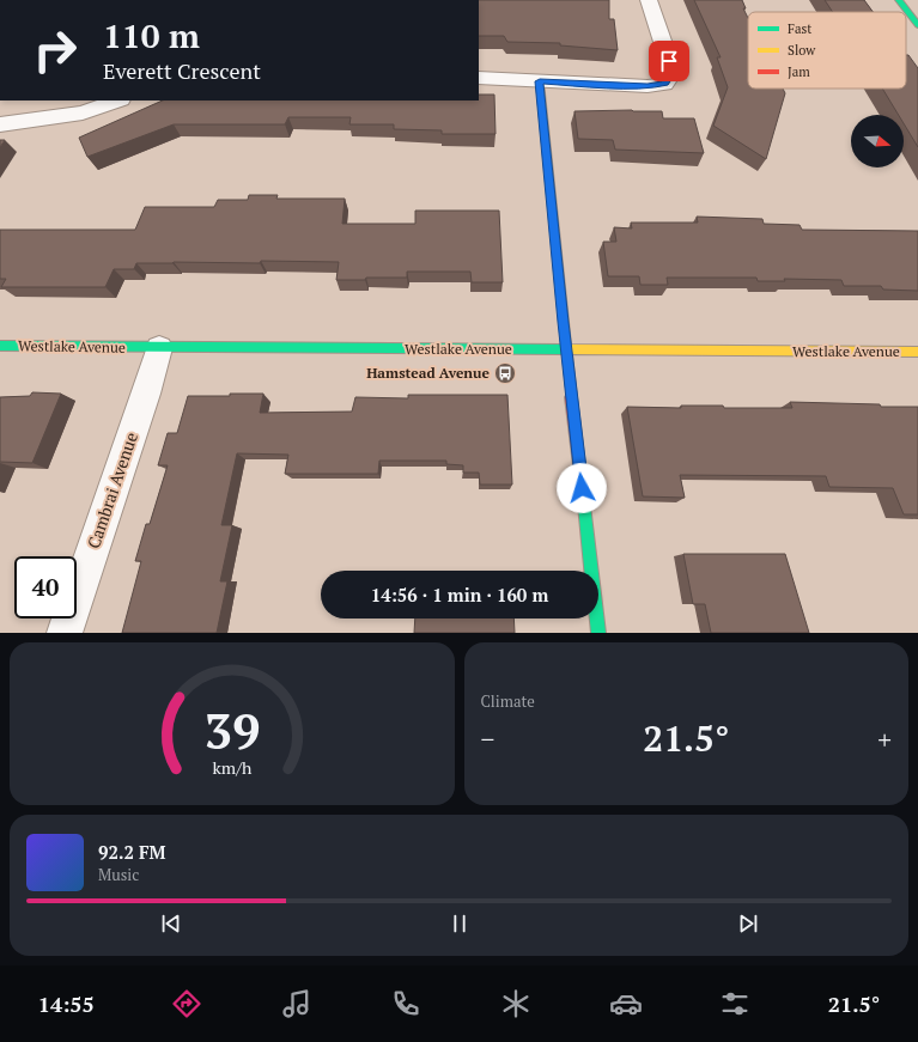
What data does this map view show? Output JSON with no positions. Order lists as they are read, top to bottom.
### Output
{
  "streets": {
    "street": ["Westlake Avenue", "Cambrai Avenue"]
  },
  "crossings": [
    ["Westlake Avenue", "Cambrai Avenue"]
  ],
  "places": {
    "bus stop": ["Hamstead Avenue"]
  },
  "legend": ["Fast", "Slow", "Jam"],
  "north": "right",
  "page": {
    "turn": ["110 m", "Everett Crescent"],
    "limit": "40",
    "trip": "14:56 · 1 min · 160 m",
    "tile": "Climate",
    "heat": ["−", "21.5°", "+"],
    "song": ["92.2 FM", "Music"],
    "tabs": ["14:55", "21.5°"],
    "gauge": ["39", "km/h"]
  }
}
